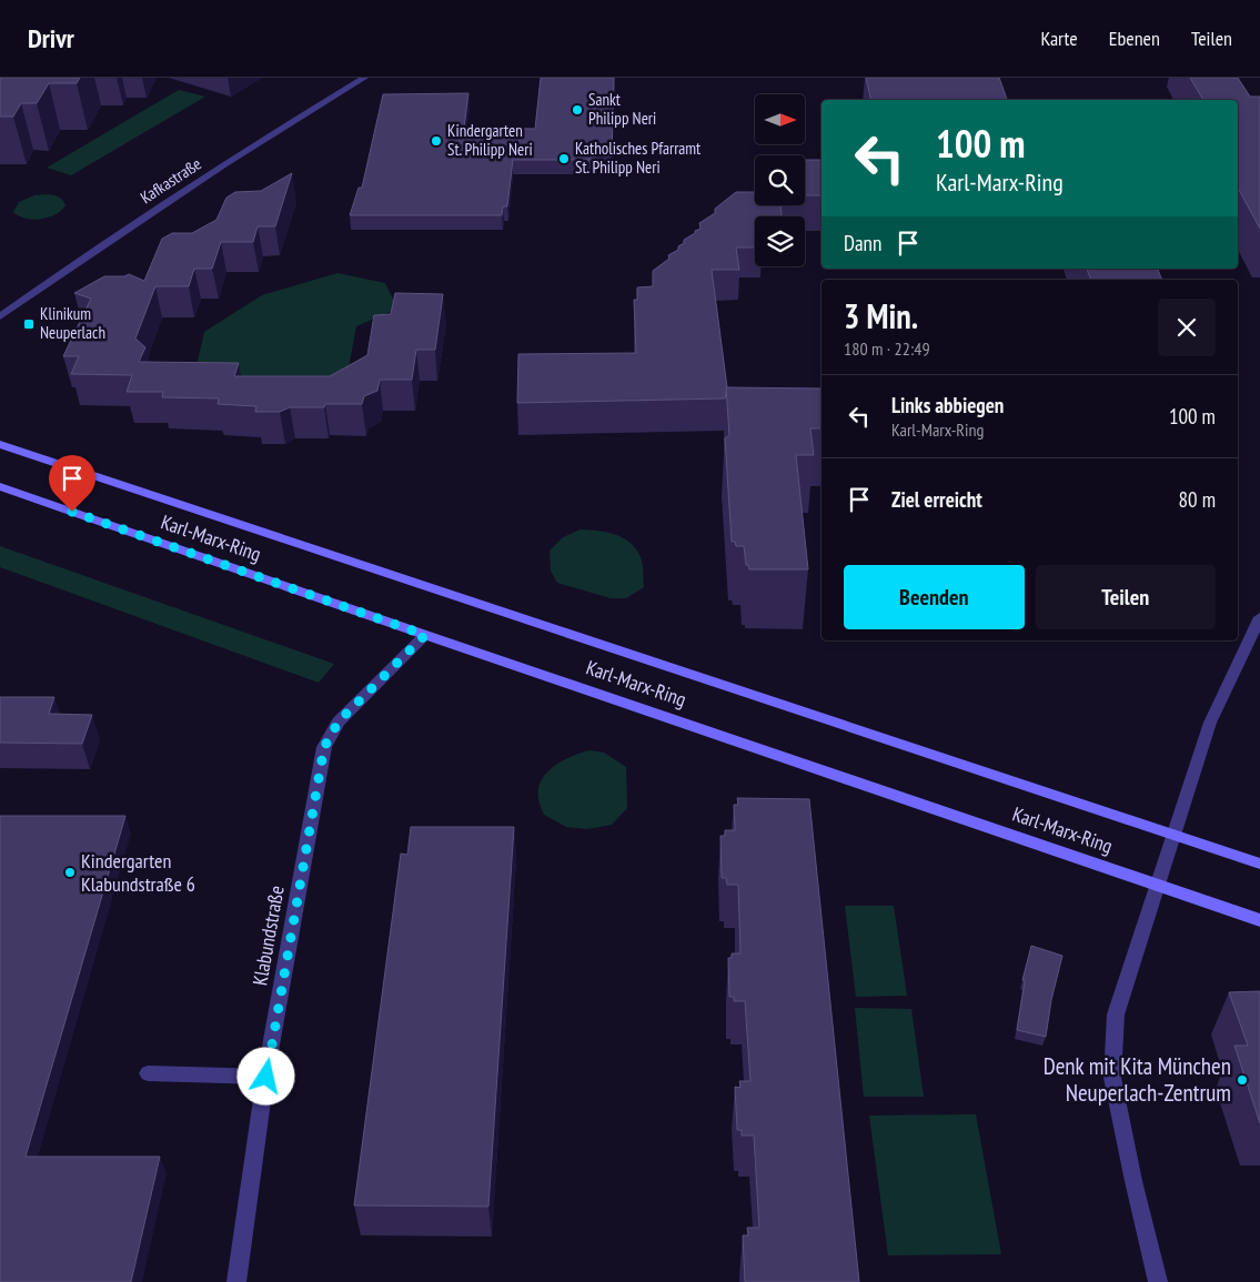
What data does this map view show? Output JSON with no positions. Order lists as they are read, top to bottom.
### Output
{
  "streets": {
    "main road": ["Karl-Marx-Ring"],
    "street": ["Kafkastraße", "Klabundstraße"]
  },
  "crossings": [
    ["Karl-Marx-Ring", "Klabundstraße"]
  ],
  "places": {
    "other": [
      "Sankt Philipp Neri",
      "Kindergarten St. Philipp Neri",
      "Katholisches Pfarramt St. Philipp Neri",
      "Kindergarten Klabundstraße 6",
      "Denk mit Kita München Neuperlach-Zentrum"
    ],
    "transit": ["Klinikum Neuperlach"]
  },
  "north": "right",
  "page": {
    "header": "Drivr",
    "nav": ["Karte", "Ebenen", "Teilen"],
    "turn": ["100 m", "Karl-Marx-Ring"],
    "then": "Dann",
    "heading": ["3 Min.", "180 m · 22:49"],
    "list": [
      {
        "name": "Links abbiegen",
        "note": "Karl-Marx-Ring",
        "value": "100 m"
      },
      {
        "name": "Ziel erreicht",
        "value": "80 m"
      }
    ],
    "buttons": ["Beenden", "Teilen"]
  }
}
